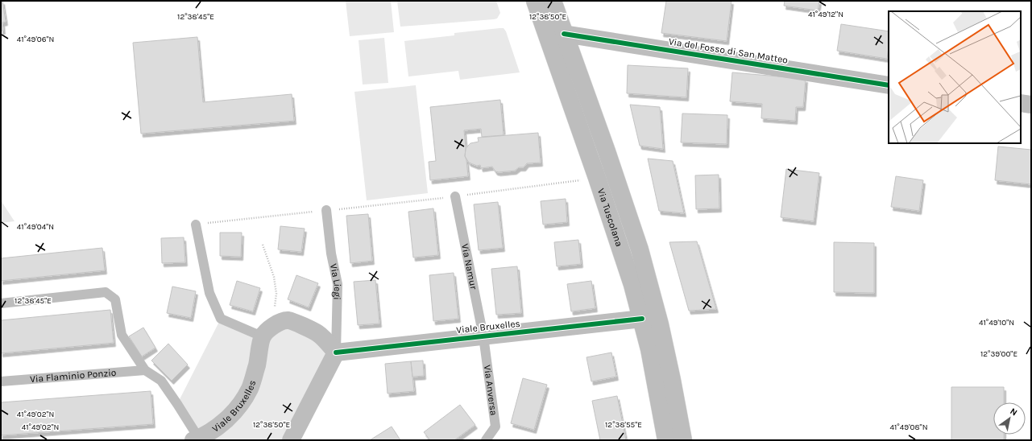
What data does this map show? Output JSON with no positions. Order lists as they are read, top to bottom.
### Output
{
  "streets": {
    "street": ["Via del Fosso di San Matteo", "Via Tuscolana", "Viale Bruxelles"],
    "lane": [
      "Via Namur",
      "Via Liegi",
      "Via Flaminio Ponzio",
      "Via Anversa"
    ]
  },
  "crossings": [
    ["Via del Fosso di San Matteo", "Via Tuscolana"],
    ["Via Tuscolana", "Viale Bruxelles"],
    ["Via Namur", "Viale Bruxelles"],
    ["Via Namur", "Via Anversa"],
    ["Via Liegi", "Viale Bruxelles"],
    ["Viale Bruxelles", "Via Anversa"]
  ],
  "north": "top right",
  "coordinates": [
    "41°49'12\"N",
    "12°38'45\"E",
    "12°38'50\"E",
    "41°49'06\"N",
    "41°49'04\"N",
    "41°49'10\"N",
    "12°39'00\"E",
    "41°49'02\"N",
    "12°38'55\"E",
    "41°49'08\"N"
  ]
}
